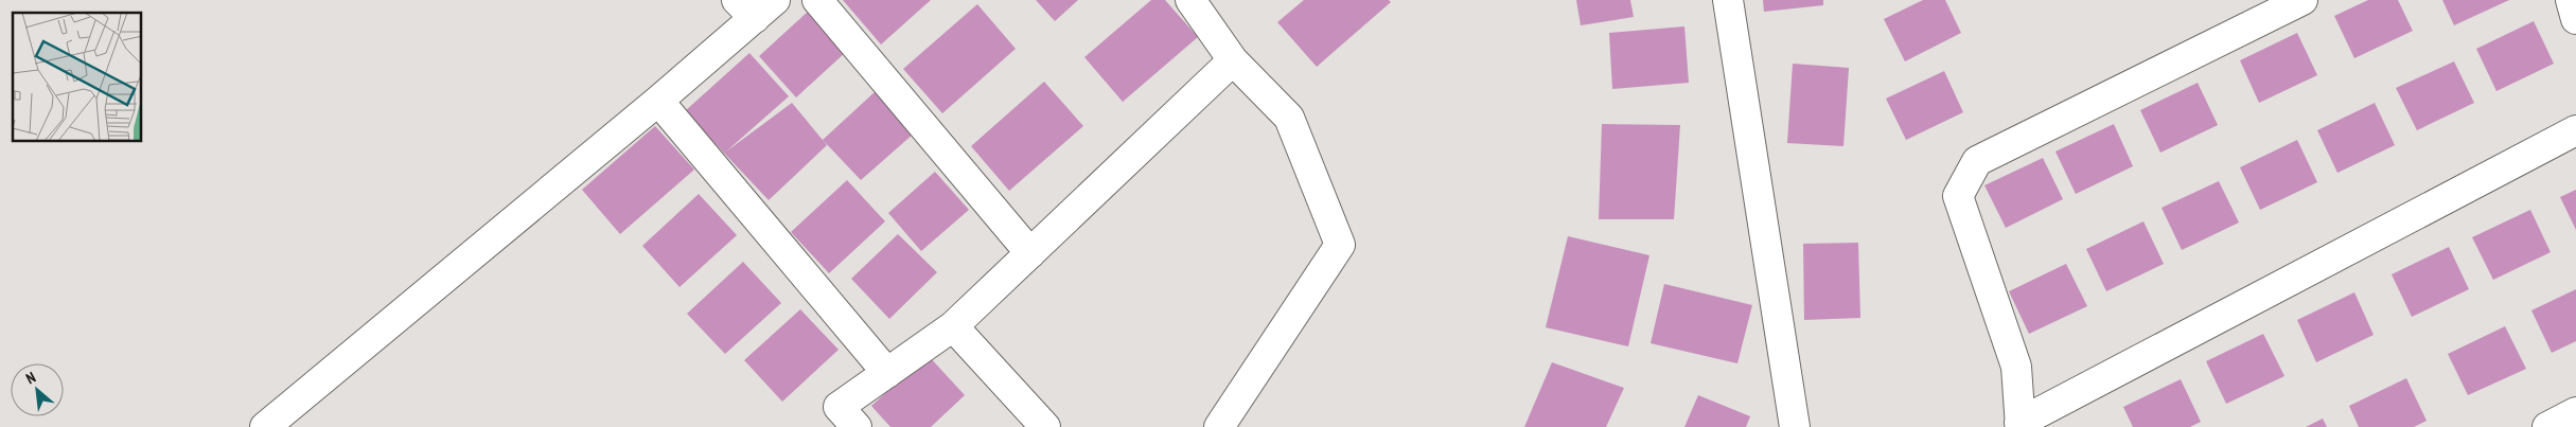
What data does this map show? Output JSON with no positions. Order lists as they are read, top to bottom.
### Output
{
  "north": "top left"
}
